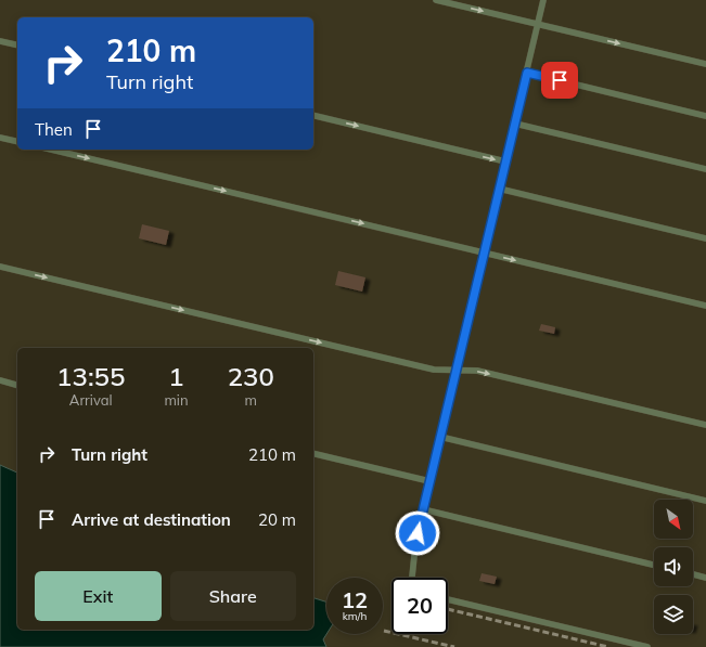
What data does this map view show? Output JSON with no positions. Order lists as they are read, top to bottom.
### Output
{
  "north": "bottom right",
  "page": {
    "turn": ["210 m", "Turn right"],
    "then": "Then",
    "eta": [
      "13:55",
      "Arrival",
      "1",
      "min",
      "230",
      "m"
    ],
    "list": [
      {
        "name": "Turn right",
        "value": "210 m"
      },
      {
        "name": "Arrive at destination",
        "value": "20 m"
      }
    ],
    "buttons": ["Exit", "Share"],
    "speed": "12 km/h",
    "limit": "20"
  }
}
